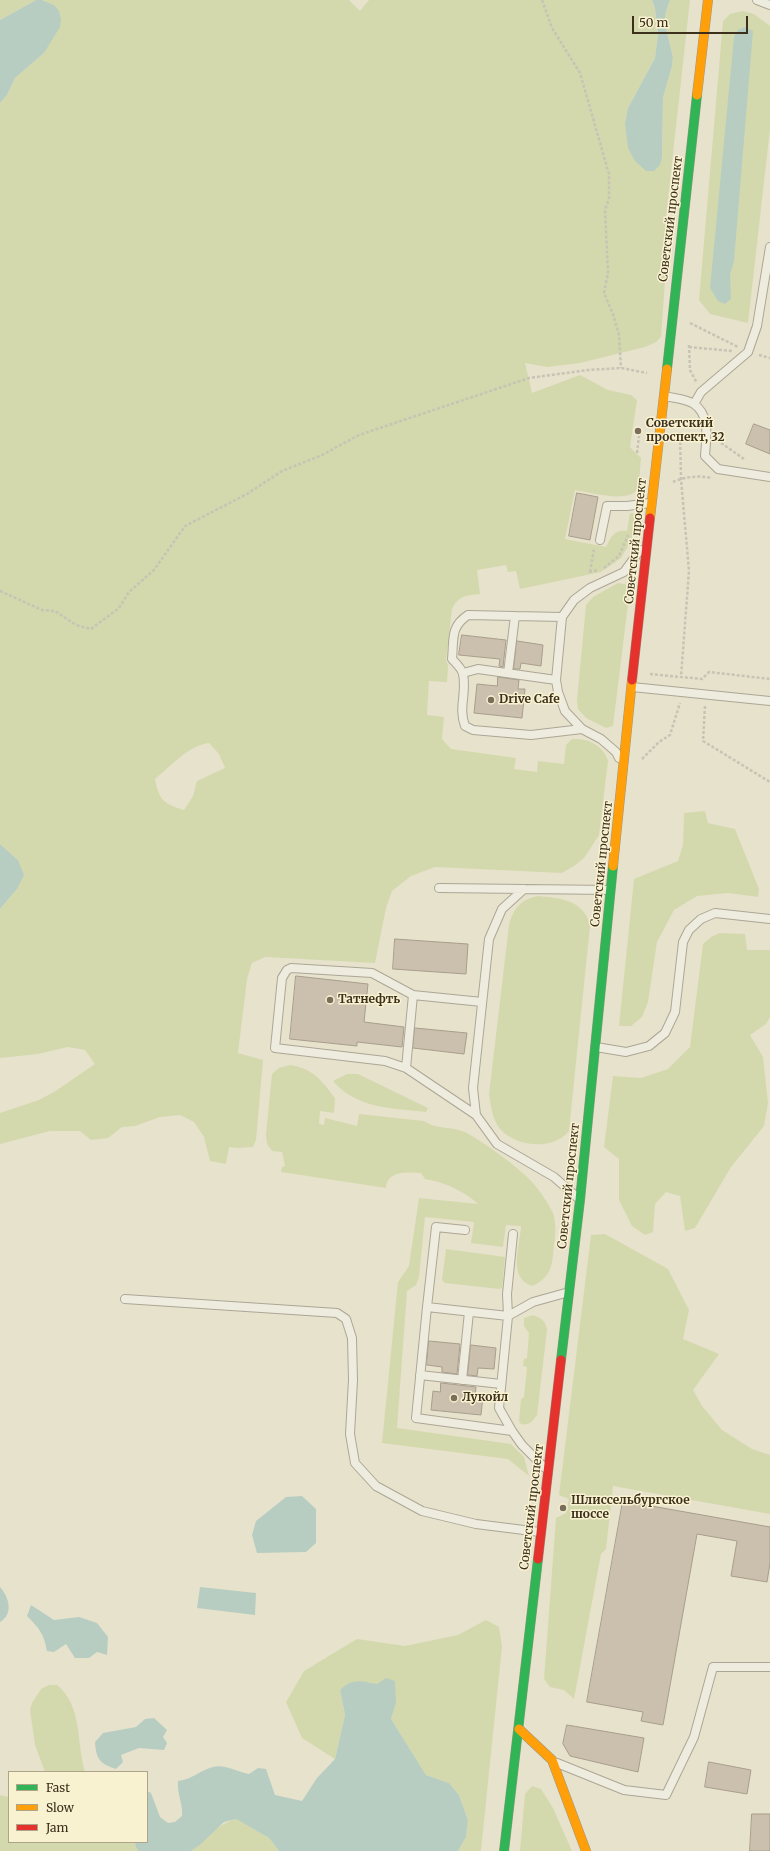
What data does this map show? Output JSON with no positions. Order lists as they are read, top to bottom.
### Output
{
  "streets": {
    "main road": ["Советский проспект"]
  },
  "places": [
    "Советский проспект, 32",
    "Drive Cafe",
    "Татнефть",
    "Лукойл",
    "Шлиссельбургское шоссе"
  ],
  "legend": ["Fast", "Slow", "Jam"],
  "scale_bar": "50 m"
}
